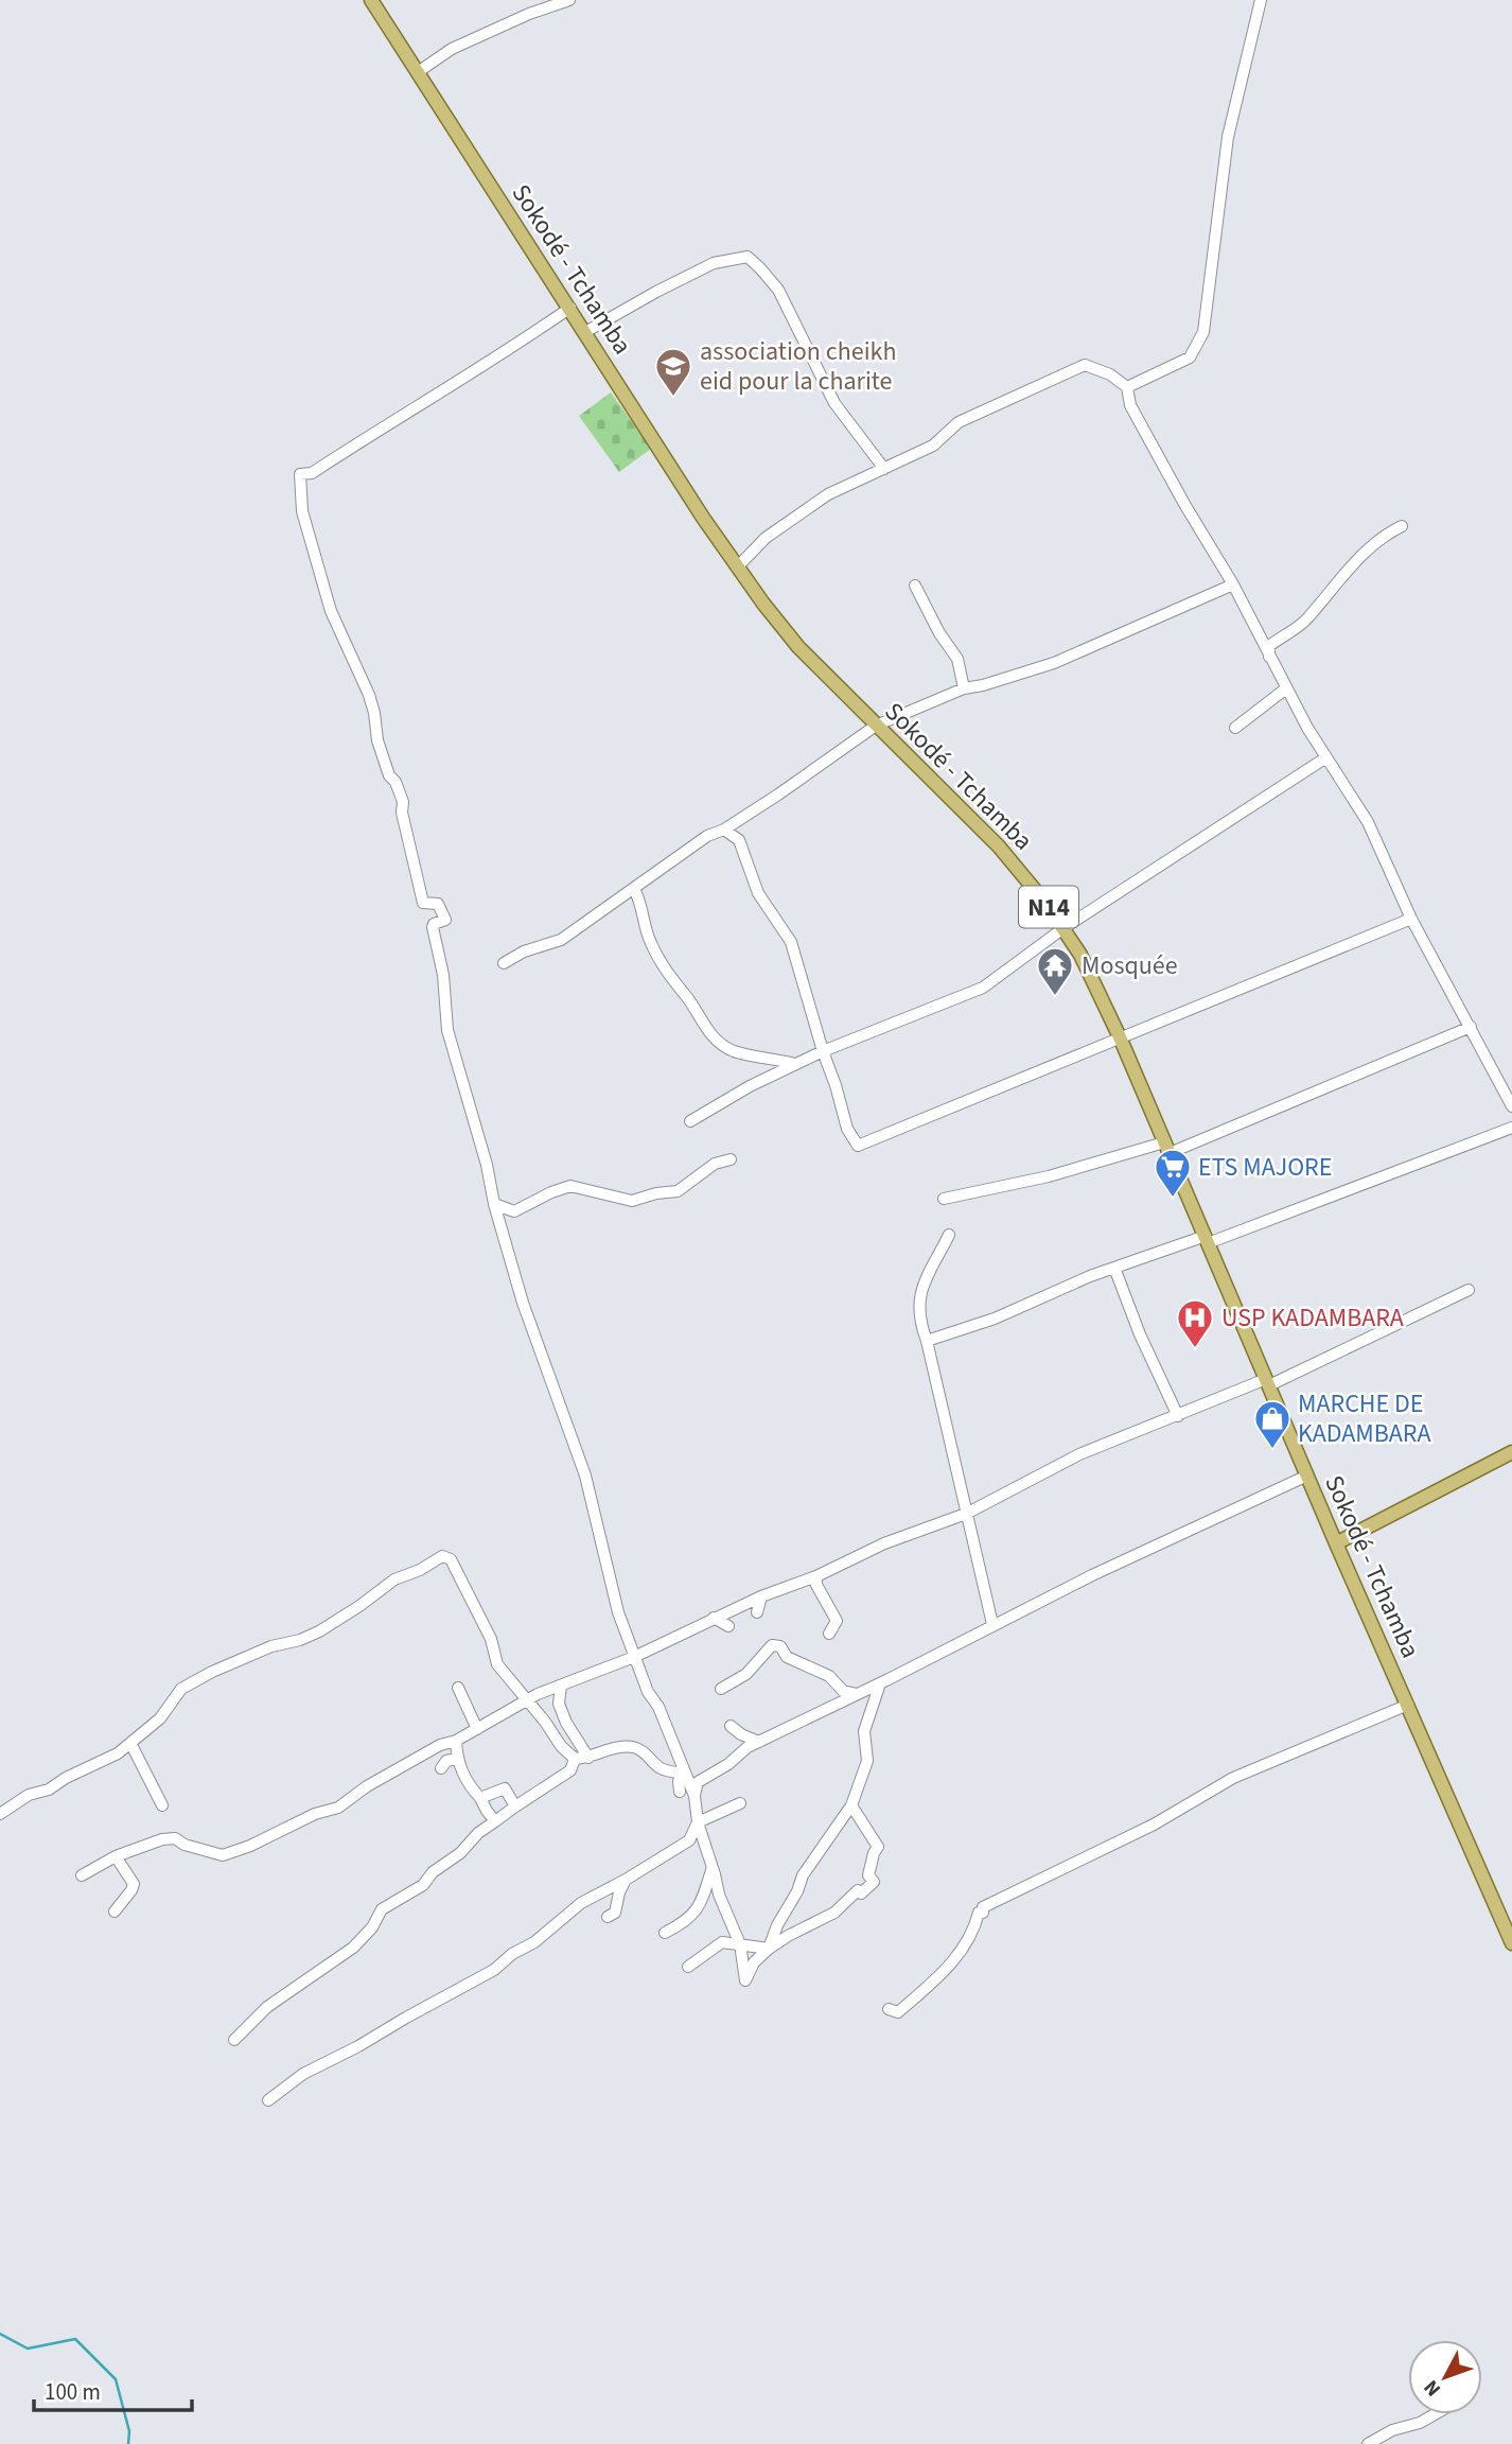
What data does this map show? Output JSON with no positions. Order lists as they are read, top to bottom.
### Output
{
  "streets": {
    "main road": ["Sokodé - Tchamba", "N14"]
  },
  "places": {
    "school or university": ["association cheikh eid pour la charite"],
    "temple": ["Mosquée"],
    "supermarket": ["ETS MAJORE"],
    "hospital": ["USP KADAMBARA"],
    "shop": ["MARCHE DE KADAMBARA"]
  },
  "scale_bar": "100 m",
  "north": "bottom left"
}
